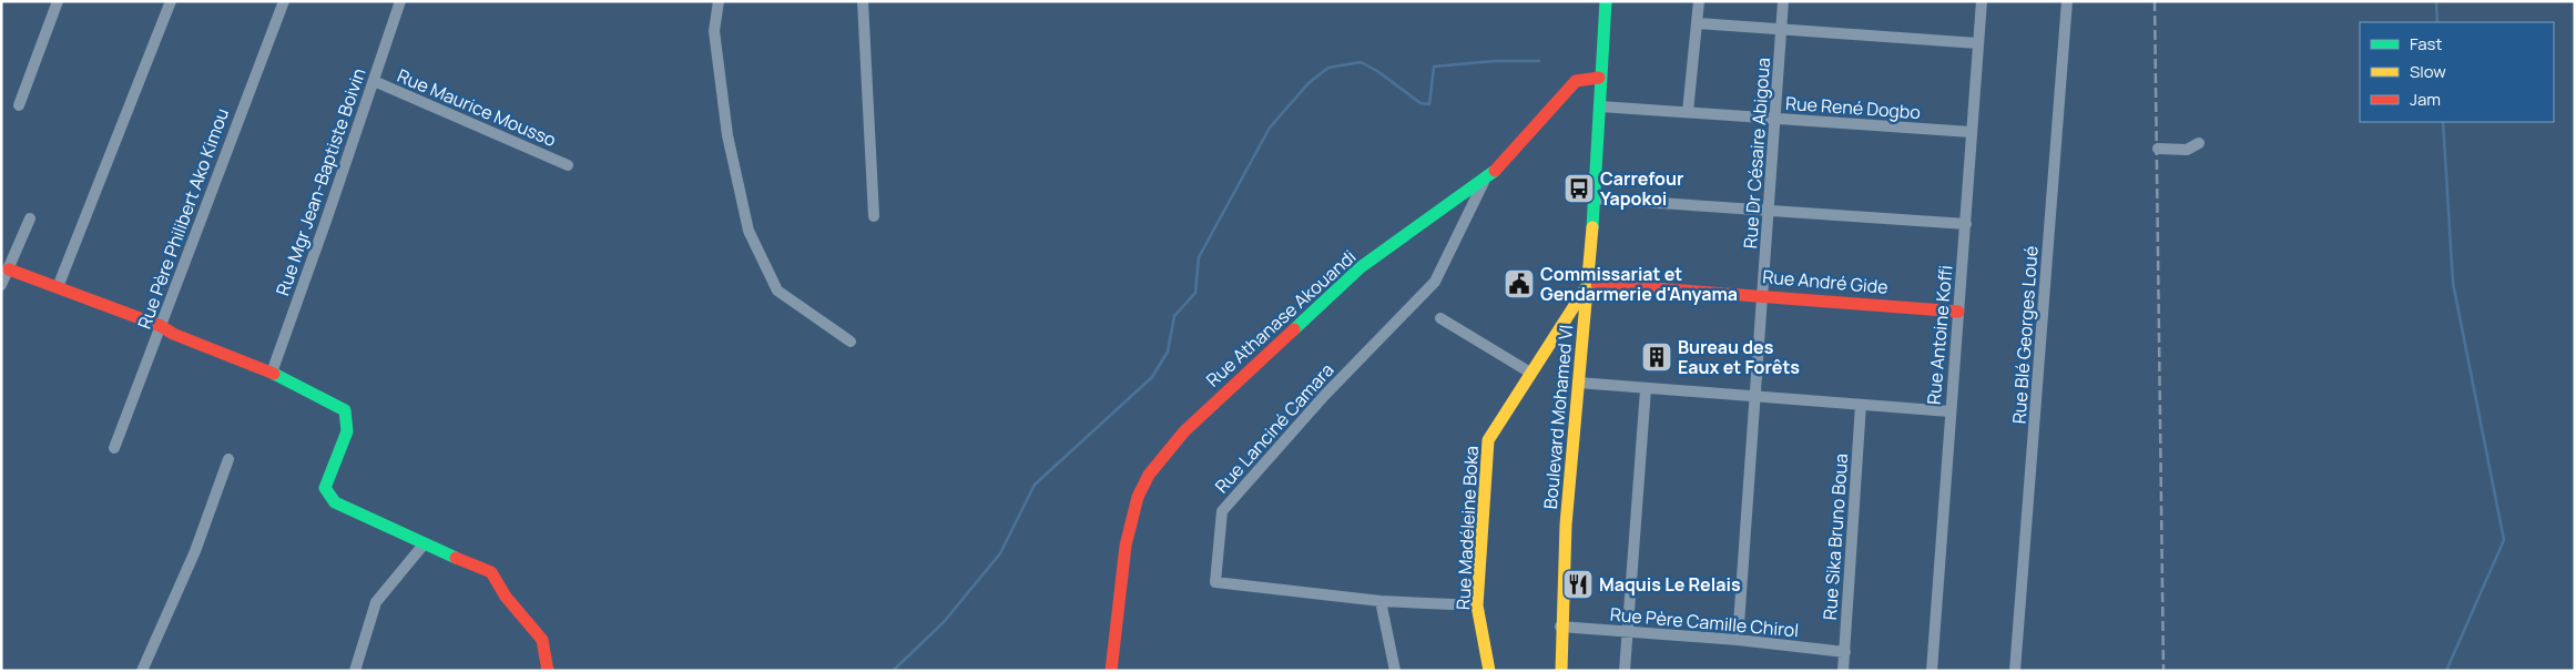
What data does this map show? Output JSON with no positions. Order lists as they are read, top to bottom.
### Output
{
  "streets": {
    "street": [
      "Rue Maurice Mousso",
      "Rue René Dogbo",
      "Rue Dr Césaire Abigoua",
      "Rue Mgr Jean-Baptiste Boivin",
      "Rue Père Philibert Ako Kimou",
      "Rue André Gide",
      "Rue Athanase Akouandi",
      "Rue Antoine Koffi",
      "Rue Blé Georges Loué",
      "Boulevard Mohamed VI",
      "Rue Lanciné Camara",
      "Rue Madéleine Boka",
      "Rue Sika Bruno Boua",
      "Rue Père Camille Chirol"
    ]
  },
  "crossings": [
    ["Rue Maurice Mousso", "Rue Mgr Jean-Baptiste Boivin"],
    ["Rue René Dogbo", "Rue Dr Césaire Abigoua"],
    ["Rue René Dogbo", "Rue Antoine Koffi"],
    ["Rue René Dogbo", "Boulevard Mohamed VI"],
    ["Rue Dr Césaire Abigoua", "Rue André Gide"],
    ["Rue Dr Césaire Abigoua", "Rue Père Camille Chirol"],
    ["Rue André Gide", "Rue Antoine Koffi"],
    ["Rue André Gide", "Boulevard Mohamed VI"],
    ["Rue André Gide", "Rue Madéleine Boka"],
    ["Rue Athanase Akouandi", "Boulevard Mohamed VI"],
    ["Rue Athanase Akouandi", "Rue Lanciné Camara"],
    ["Boulevard Mohamed VI", "Rue Madéleine Boka"],
    ["Boulevard Mohamed VI", "Rue Père Camille Chirol"],
    ["Rue Lanciné Camara", "Rue Madéleine Boka"],
    ["Rue Sika Bruno Boua", "Rue Père Camille Chirol"]
  ],
  "places": {
    "bus stop": ["Carrefour Yapokoi"],
    "public building": ["Commissariat et Gendarmerie d'Anyama"],
    "building": ["Bureau des Eaux et Forêts"],
    "restaurant": ["Maquis Le Relais"]
  },
  "legend": ["Fast", "Slow", "Jam"]
}
